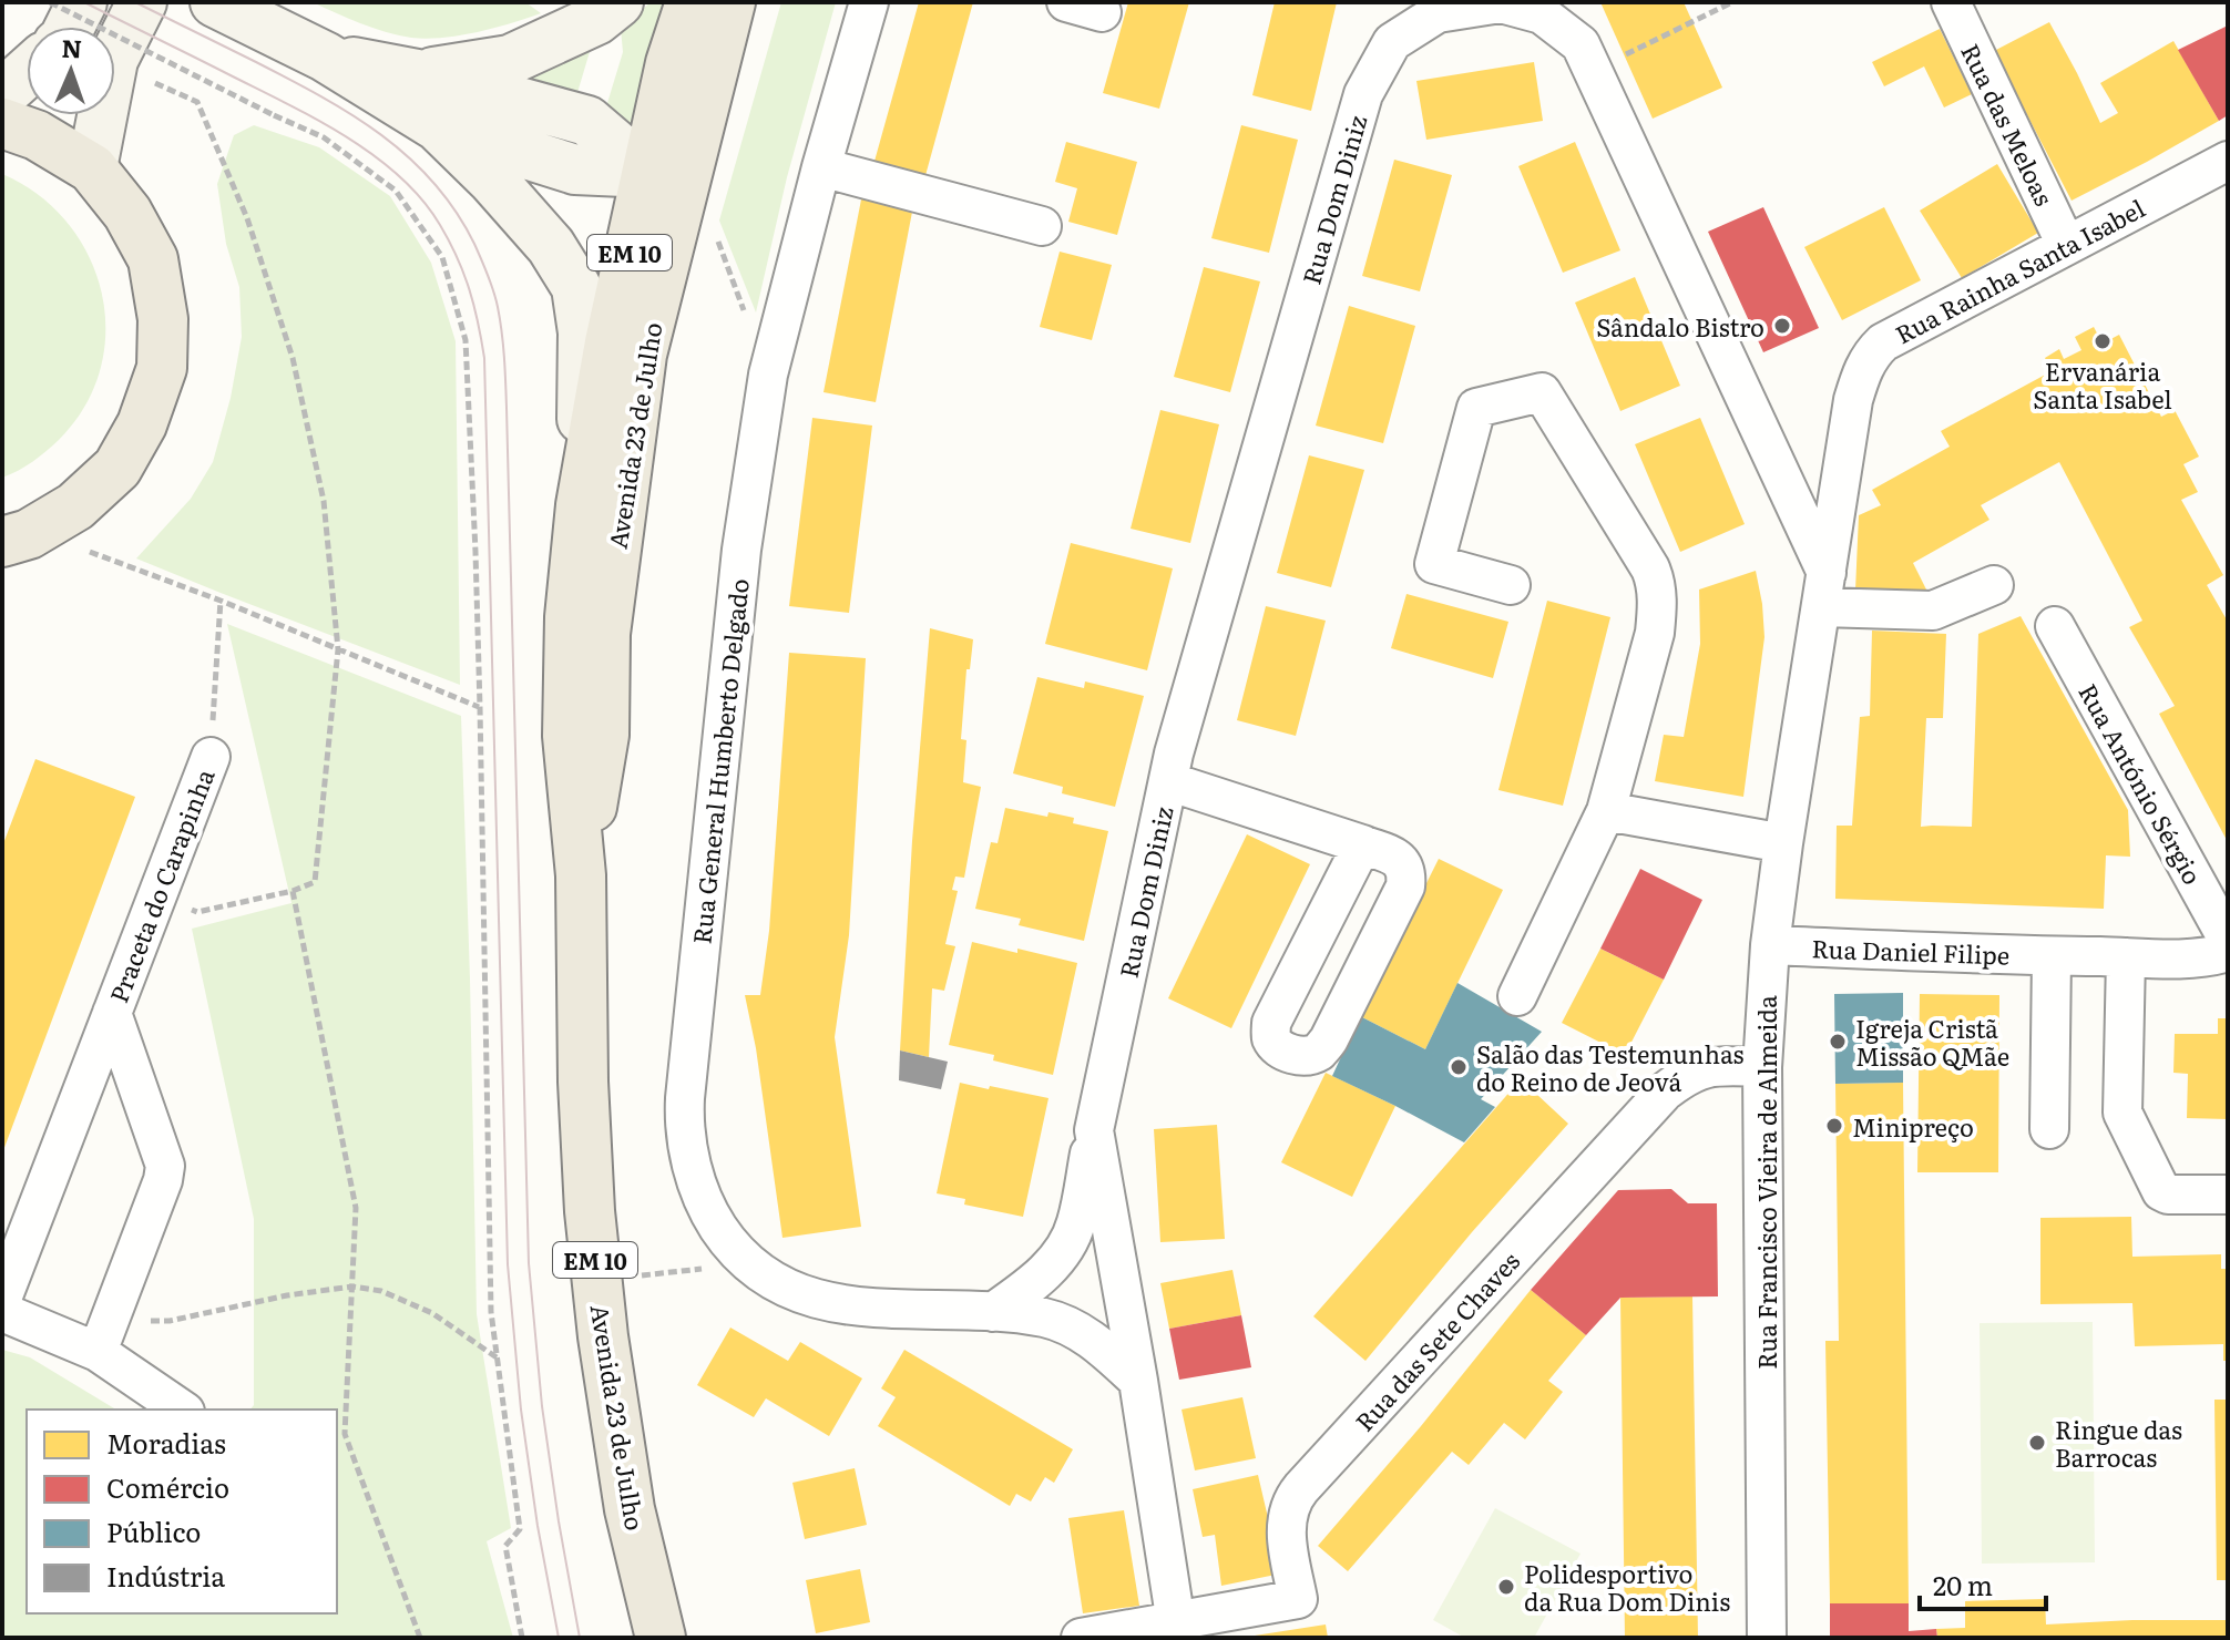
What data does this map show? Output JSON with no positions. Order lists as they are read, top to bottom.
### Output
{
  "streets": {
    "main road": ["EM 10", "Avenida 23 de Julho"],
    "street": [
      "Rua das Meloas",
      "Rua Dom Diniz",
      "Rua Rainha Santa Isabel",
      "Rua General Humberto Delgado",
      "Rua António Sérgio",
      "Praceta do Carapinha",
      "Rua Daniel Filipe",
      "Rua Francisco Vieira de Almeida",
      "Rua das Sete Chaves"
    ]
  },
  "crossings": [
    ["Rua das Meloas", "Rua Rainha Santa Isabel"],
    ["Rua Dom Diniz", "Rua Rainha Santa Isabel"],
    ["Rua Dom Diniz", "Rua General Humberto Delgado"],
    ["Rua Dom Diniz", "Rua Francisco Vieira de Almeida"],
    ["Rua Dom Diniz", "Rua das Sete Chaves"],
    ["Rua Rainha Santa Isabel", "Rua Francisco Vieira de Almeida"],
    ["Rua Daniel Filipe", "Rua Francisco Vieira de Almeida"],
    ["Rua Francisco Vieira de Almeida", "Rua das Sete Chaves"]
  ],
  "places": [
    "Sândalo Bistro",
    "Ervanária Santa Isabel",
    "Igreja Cristã Missão QMãe",
    "Salão das Testemunhas do Reino de Jeová",
    "Minipreço",
    "Ringue das Barrocas",
    "Polidesportivo da Rua Dom Dinis"
  ],
  "legend": [
    "Moradias",
    "Comércio",
    "Público",
    "Indústria"
  ],
  "scale_bar": "20 m",
  "north": "top"
}
